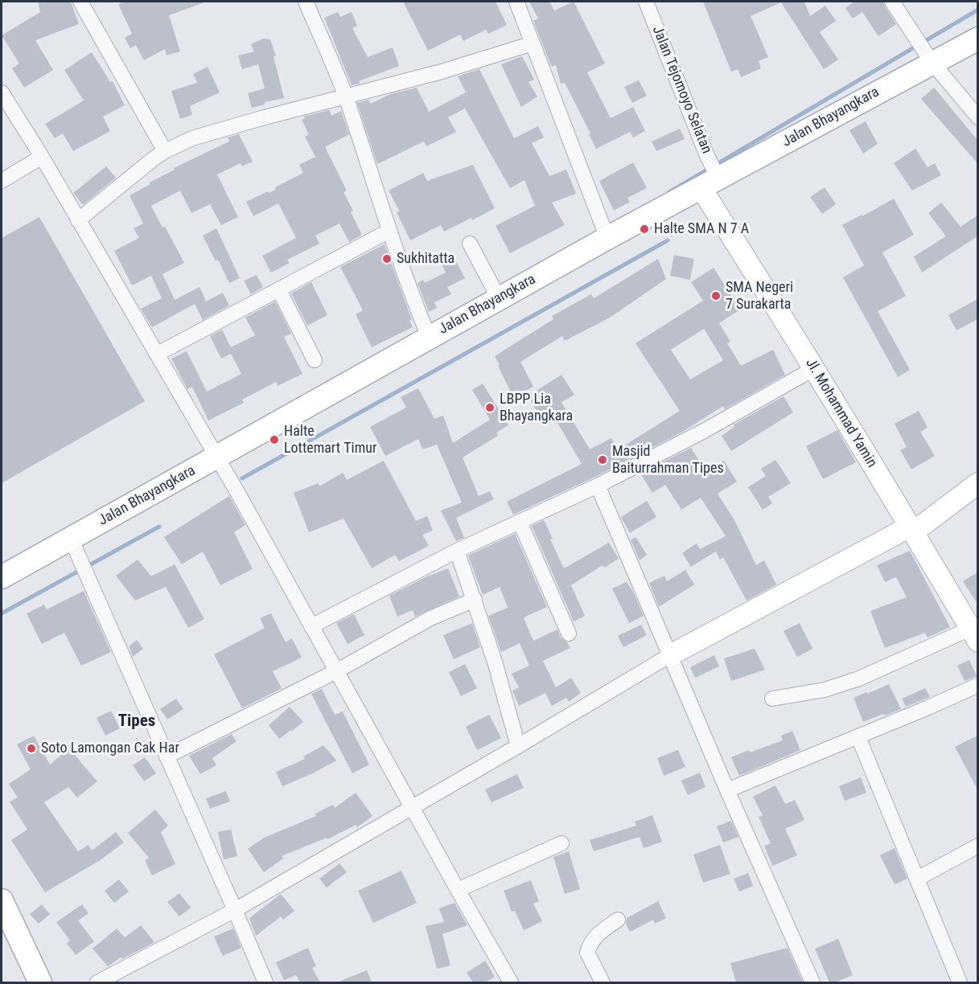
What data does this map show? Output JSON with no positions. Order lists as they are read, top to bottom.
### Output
{
  "streets": {
    "main road": ["Jalan Bhayangkara", "Jl. Mohammad Yamin"],
    "street": ["Jalan Tejomoyo Selatan"]
  },
  "crossings": [
    ["Jalan Tejomoyo Selatan", "Jalan Bhayangkara"],
    ["Jalan Tejomoyo Selatan", "Jl. Mohammad Yamin"],
    ["Jalan Bhayangkara", "Jl. Mohammad Yamin"]
  ],
  "districts": ["Tipes"],
  "places": [
    "Halte SMA N 7 A",
    "Sukhitatta",
    "SMA Negeri 7 Surakarta",
    "LBPP Lia Bhayangkara",
    "Halte Lottemart Timur",
    "Masjid Baiturrahman Tipes",
    "Soto Lamongan Cak Har"
  ]
}
